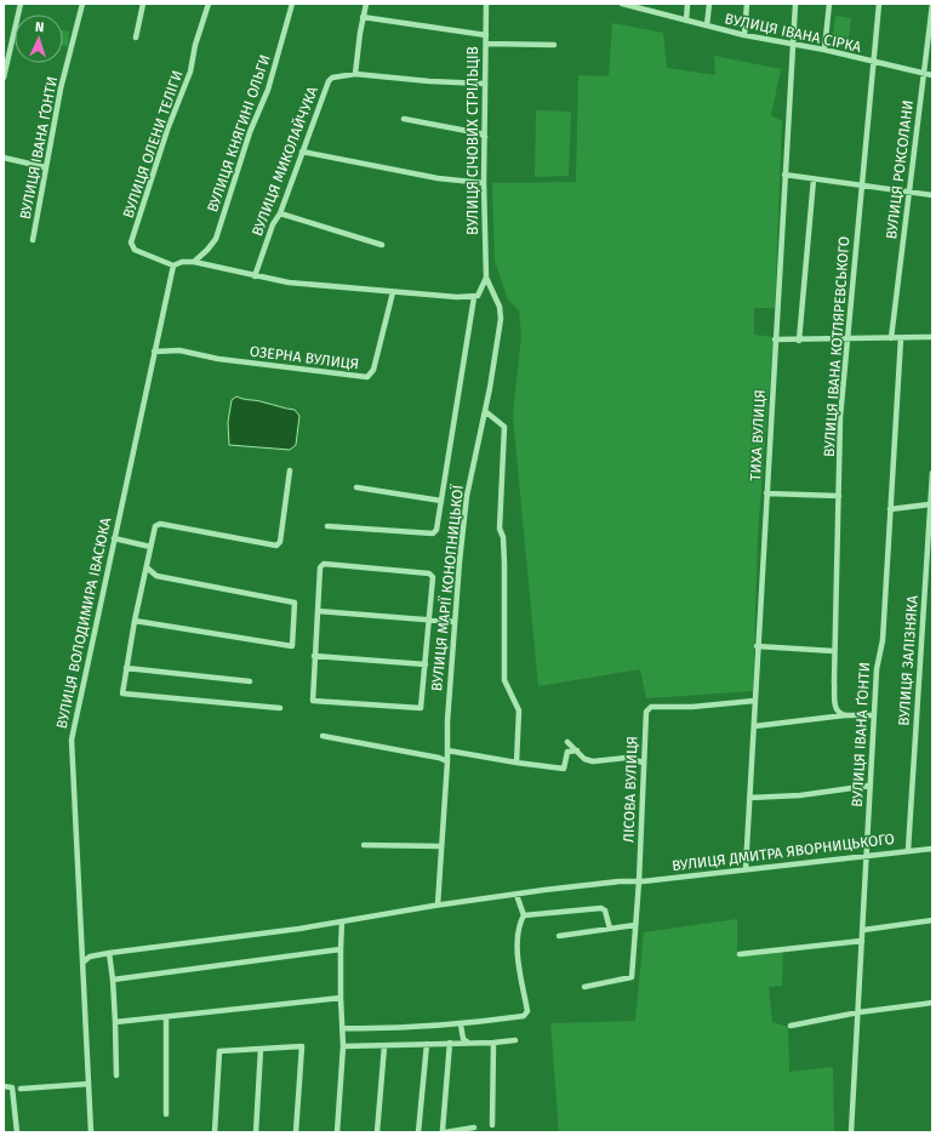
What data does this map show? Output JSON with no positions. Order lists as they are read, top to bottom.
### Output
{
  "streets": {
    "street": [
      "ВУЛИЦЯ ІВАНА СІРКА",
      "ВУЛИЦЯ КНЯГИНІ ОЛЬГИ",
      "ВУЛИЦЯ СІЧОВИХ СТРІЛЬЦІВ",
      "ВУЛИЦЯ ОЛЕНИ ТЕЛІГИ",
      "ВУЛИЦЯ ІВАНА ҐОНТИ",
      "ВУЛИЦЯ МИКОЛАЙЧУКА",
      "ВУЛИЦЯ РОКСОЛАНИ",
      "ВУЛИЦЯ ІВАНА КОТЛЯРЕВСЬКОГО",
      "ОЗЕРНА ВУЛИЦЯ",
      "ТИХА ВУЛИЦЯ",
      "ВУЛИЦЯ МАРІЇ КОНОПНИЦЬКОЇ",
      "ВУЛИЦЯ ВОЛОДИМИРА ІВАСЮКА",
      "ВУЛИЦЯ ЗАЛІЗНЯКА",
      "ЛІСОВА ВУЛИЦЯ",
      "ВУЛИЦЯ ДМИТРА ЯВОРНИЦЬКОГО"
    ]
  },
  "crossings": [
    ["ВУЛИЦЯ ІВАНА СІРКА", "ВУЛИЦЯ РОКСОЛАНИ"],
    ["ВУЛИЦЯ ІВАНА СІРКА", "ВУЛИЦЯ ІВАНА КОТЛЯРЕВСЬКОГО"],
    ["ВУЛИЦЯ ІВАНА СІРКА", "ТИХА ВУЛИЦЯ"],
    ["ВУЛИЦЯ СІЧОВИХ СТРІЛЬЦІВ", "ВУЛИЦЯ МАРІЇ КОНОПНИЦЬКОЇ"],
    ["ВУЛИЦЯ ОЛЕНИ ТЕЛІГИ", "ВУЛИЦЯ ВОЛОДИМИРА ІВАСЮКА"],
    ["ВУЛИЦЯ ІВАНА ҐОНТИ", "ВУЛИЦЯ ДМИТРА ЯВОРНИЦЬКОГО"],
    ["ОЗЕРНА ВУЛИЦЯ", "ВУЛИЦЯ ВОЛОДИМИРА ІВАСЮКА"],
    ["ТИХА ВУЛИЦЯ", "ЛІСОВА ВУЛИЦЯ"],
    ["ТИХА ВУЛИЦЯ", "ВУЛИЦЯ ДМИТРА ЯВОРНИЦЬКОГО"],
    ["ВУЛИЦЯ МАРІЇ КОНОПНИЦЬКОЇ", "ВУЛИЦЯ ДМИТРА ЯВОРНИЦЬКОГО"],
    ["ВУЛИЦЯ ВОЛОДИМИРА ІВАСЮКА", "ВУЛИЦЯ ДМИТРА ЯВОРНИЦЬКОГО"],
    ["ВУЛИЦЯ ЗАЛІЗНЯКА", "ВУЛИЦЯ ДМИТРА ЯВОРНИЦЬКОГО"],
    ["ЛІСОВА ВУЛИЦЯ", "ВУЛИЦЯ ДМИТРА ЯВОРНИЦЬКОГО"]
  ],
  "north": "top"
}
